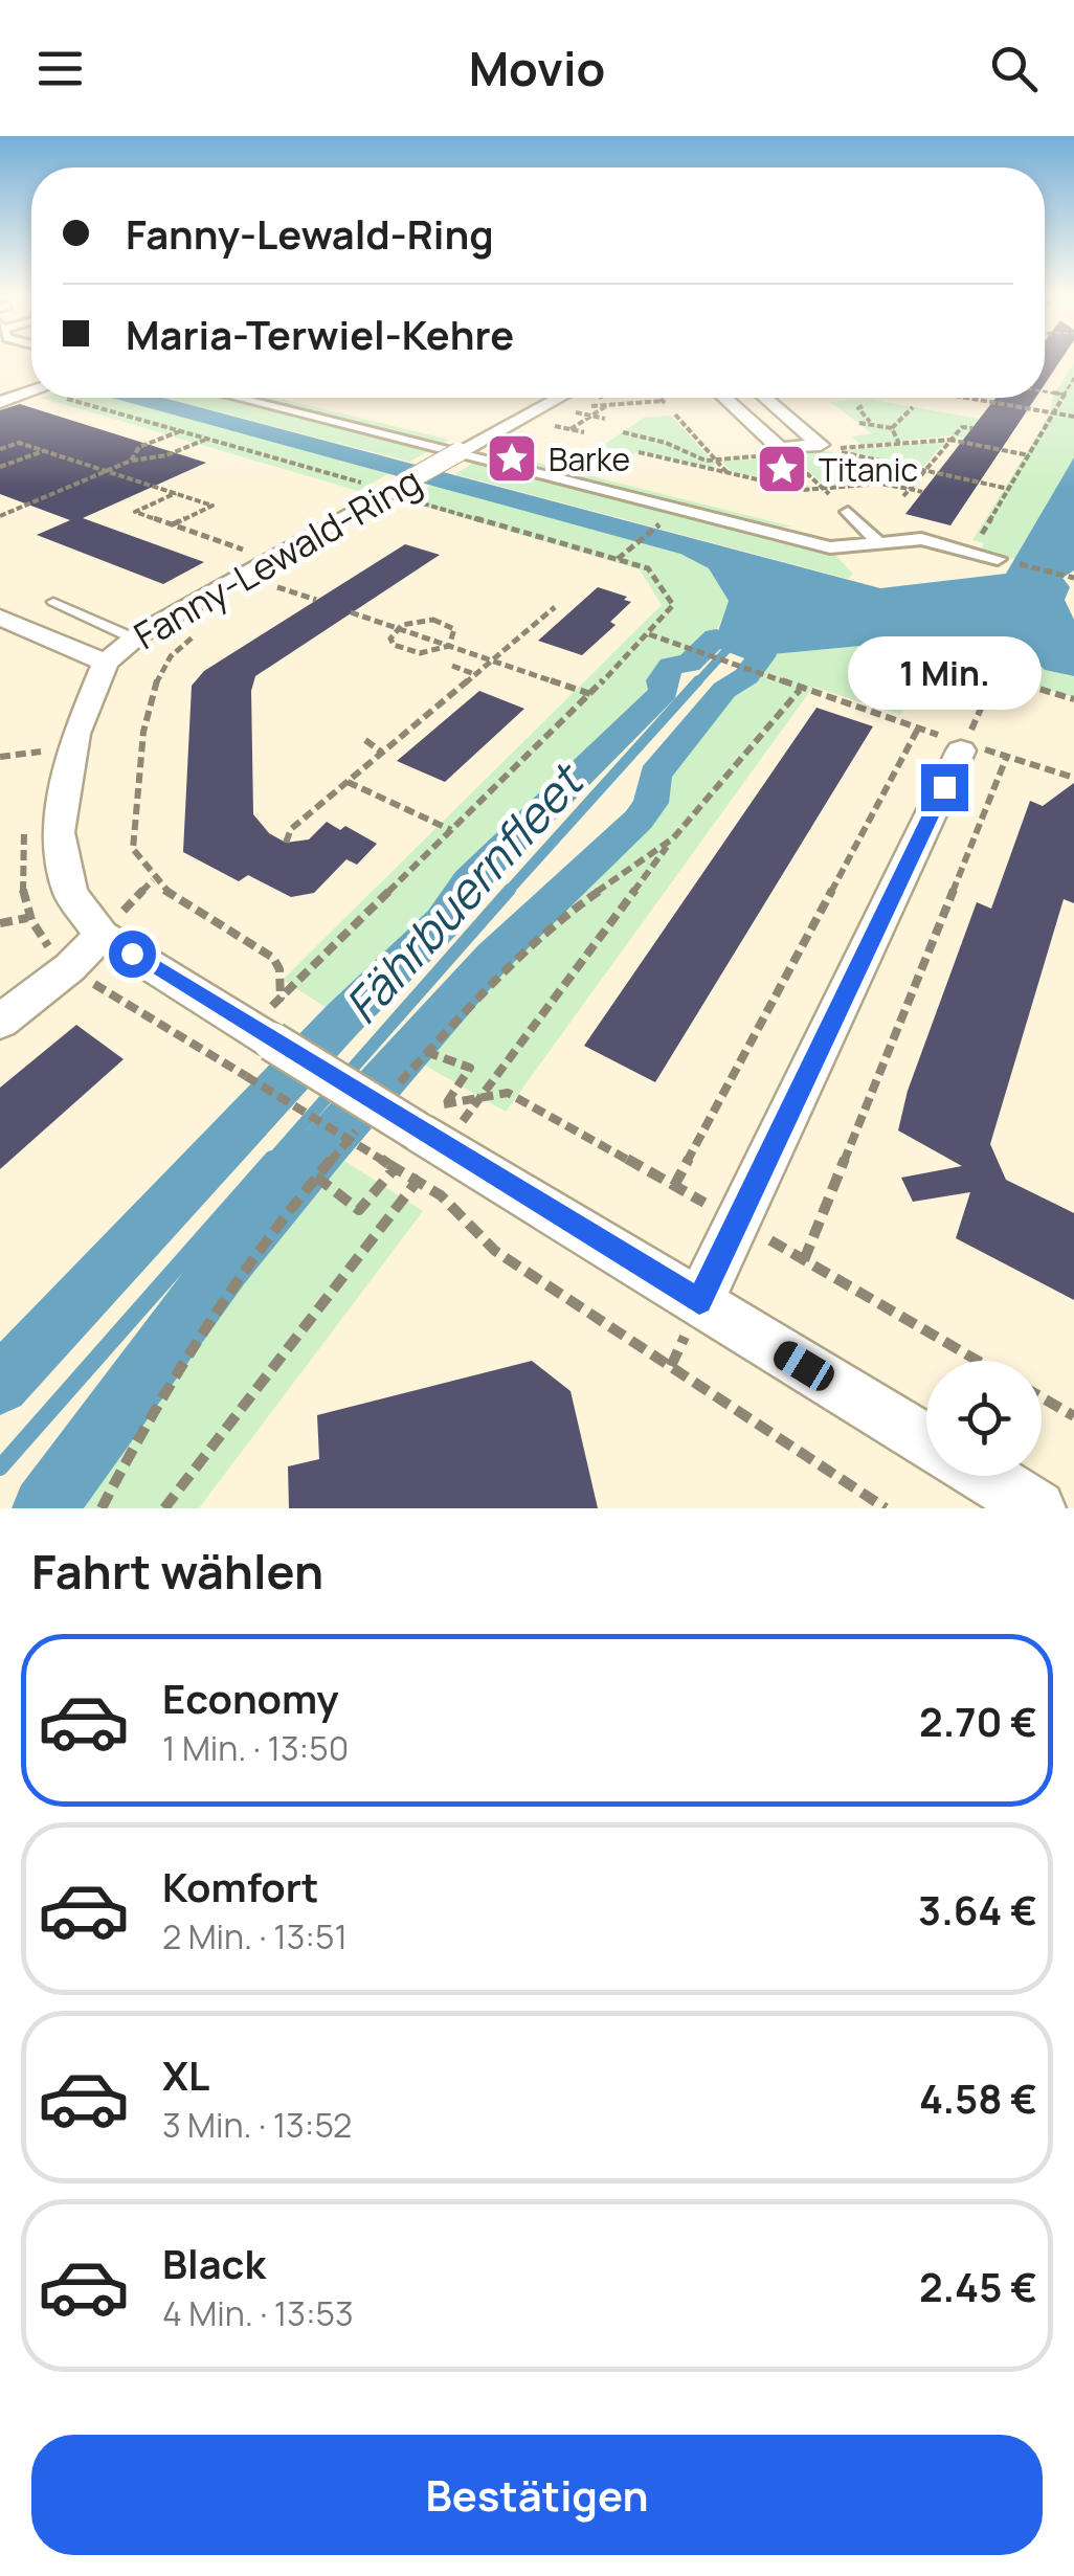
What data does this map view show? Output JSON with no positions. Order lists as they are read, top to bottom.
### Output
{
  "streets": {
    "street": ["Fanny-Lewald-Ring"]
  },
  "water": ["Fährbuernfleet"],
  "places": {
    "place": ["Barke", "Titanic"]
  },
  "page": {
    "header": "Movio",
    "banner": ["Fanny-Lewald-Ring", "Maria-Terwiel-Kehre"],
    "bubble": "1 Min.",
    "heading": "Fahrt wählen",
    "list": [
      {
        "name": "Economy",
        "note": "1 Min. · 13:50",
        "value": "2.70 €"
      },
      {
        "name": "Komfort",
        "note": "2 Min. · 13:51",
        "value": "3.64 €"
      },
      {
        "name": "XL",
        "note": "3 Min. · 13:52",
        "value": "4.58 €"
      },
      {
        "name": "Black",
        "note": "4 Min. · 13:53",
        "value": "2.45 €"
      }
    ],
    "buttons": "Bestätigen"
  }
}
